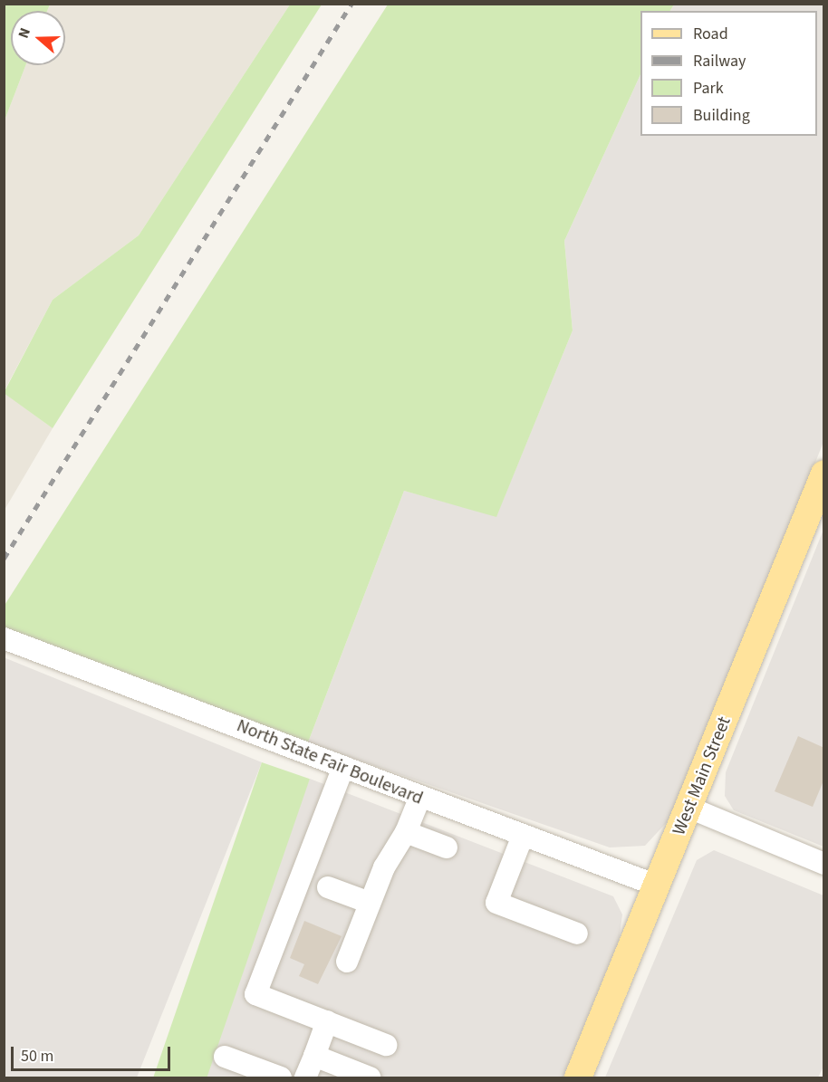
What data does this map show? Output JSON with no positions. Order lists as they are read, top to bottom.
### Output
{
  "streets": {
    "main road": ["West Main Street"],
    "street": ["North State Fair Boulevard"]
  },
  "crossings": [
    ["North State Fair Boulevard", "West Main Street"]
  ],
  "legend": [
    "Road",
    "Railway",
    "Park",
    "Building"
  ],
  "scale_bar": "50 m",
  "north": "left"
}
